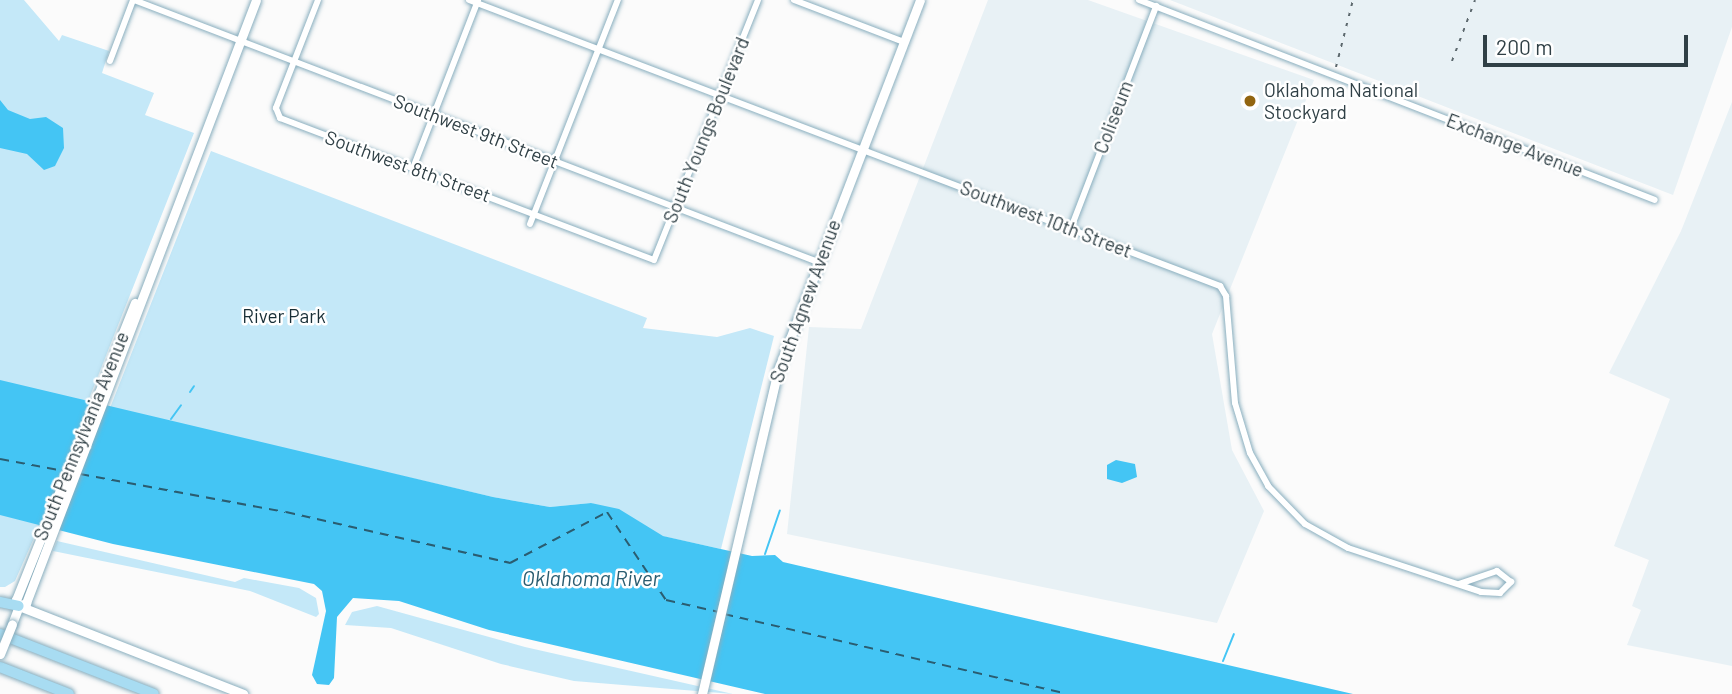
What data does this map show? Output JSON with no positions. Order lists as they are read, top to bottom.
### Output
{
  "streets": {
    "main road": ["South Agnew Avenue", "South Pennsylvania Avenue"],
    "street": [
      "Coliseum",
      "South Youngs Boulevard",
      "Southwest 9th Street",
      "Exchange Avenue",
      "Southwest 8th Street",
      "Southwest 10th Street"
    ]
  },
  "crossings": [
    ["Coliseum", "Exchange Avenue"],
    ["Coliseum", "Southwest 10th Street"],
    ["South Youngs Boulevard", "Southwest 9th Street"],
    ["South Youngs Boulevard", "Southwest 8th Street"],
    ["South Youngs Boulevard", "Southwest 10th Street"],
    ["Southwest 9th Street", "Southwest 8th Street"],
    ["Southwest 9th Street", "South Agnew Avenue"],
    ["Southwest 9th Street", "South Pennsylvania Avenue"],
    ["Southwest 10th Street", "South Agnew Avenue"]
  ],
  "water": ["Oklahoma River"],
  "parks": ["River Park"],
  "places": ["Oklahoma National Stockyard"],
  "scale_bar": "200 m"
}
